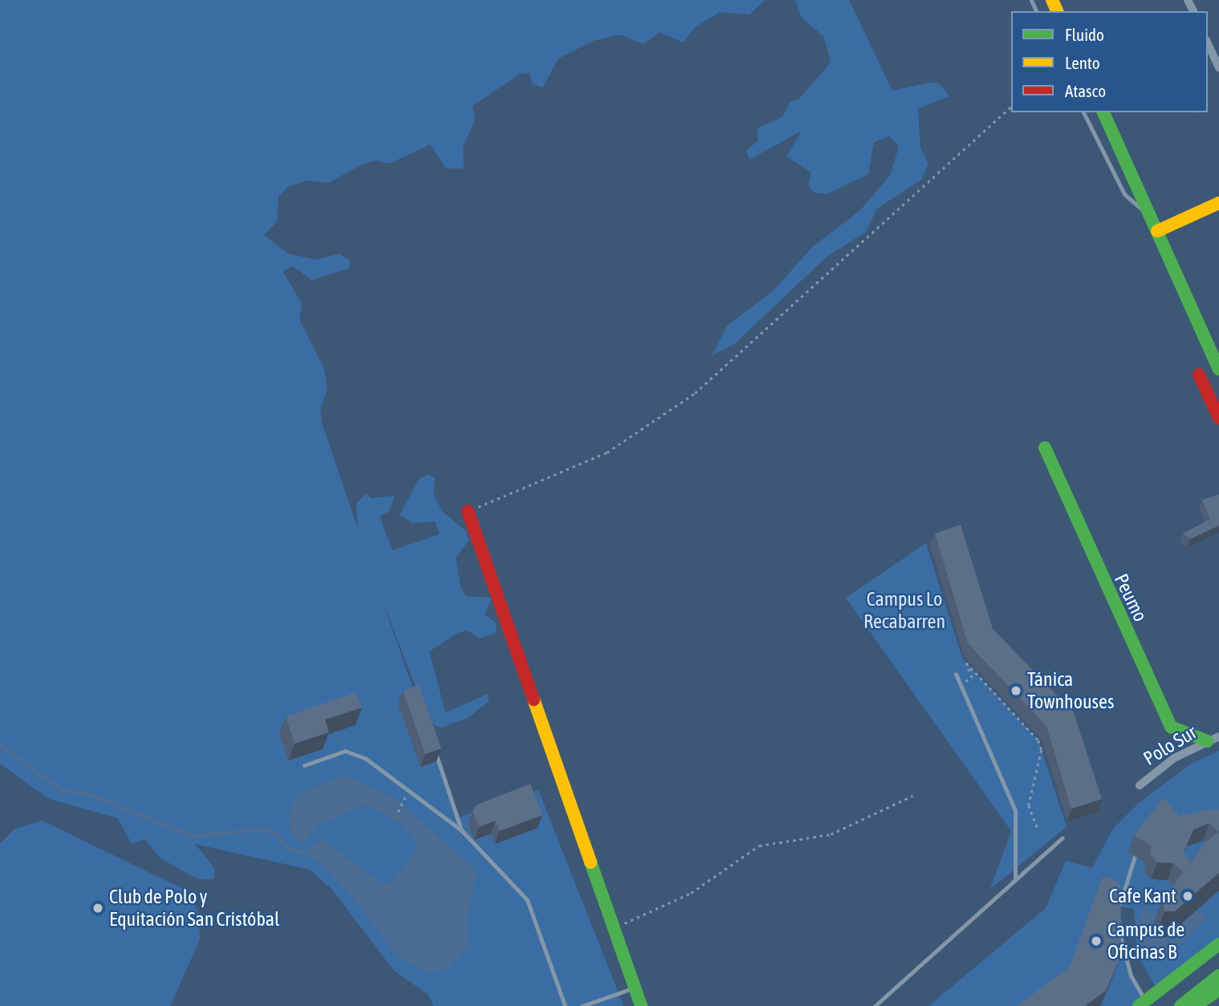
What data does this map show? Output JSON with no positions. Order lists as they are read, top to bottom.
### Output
{
  "streets": {
    "street": ["Peumo", "Polo Sur"]
  },
  "crossings": [
    ["Peumo", "Polo Sur"]
  ],
  "parks": ["Campus Lo Recabarren"],
  "places": [
    "Tánica Townhouses",
    "Cafe Kant",
    "Club de Polo y Equitación San Cristóbal",
    "Campus de Oficinas B"
  ],
  "legend": ["Fluido", "Lento", "Atasco"]
}
